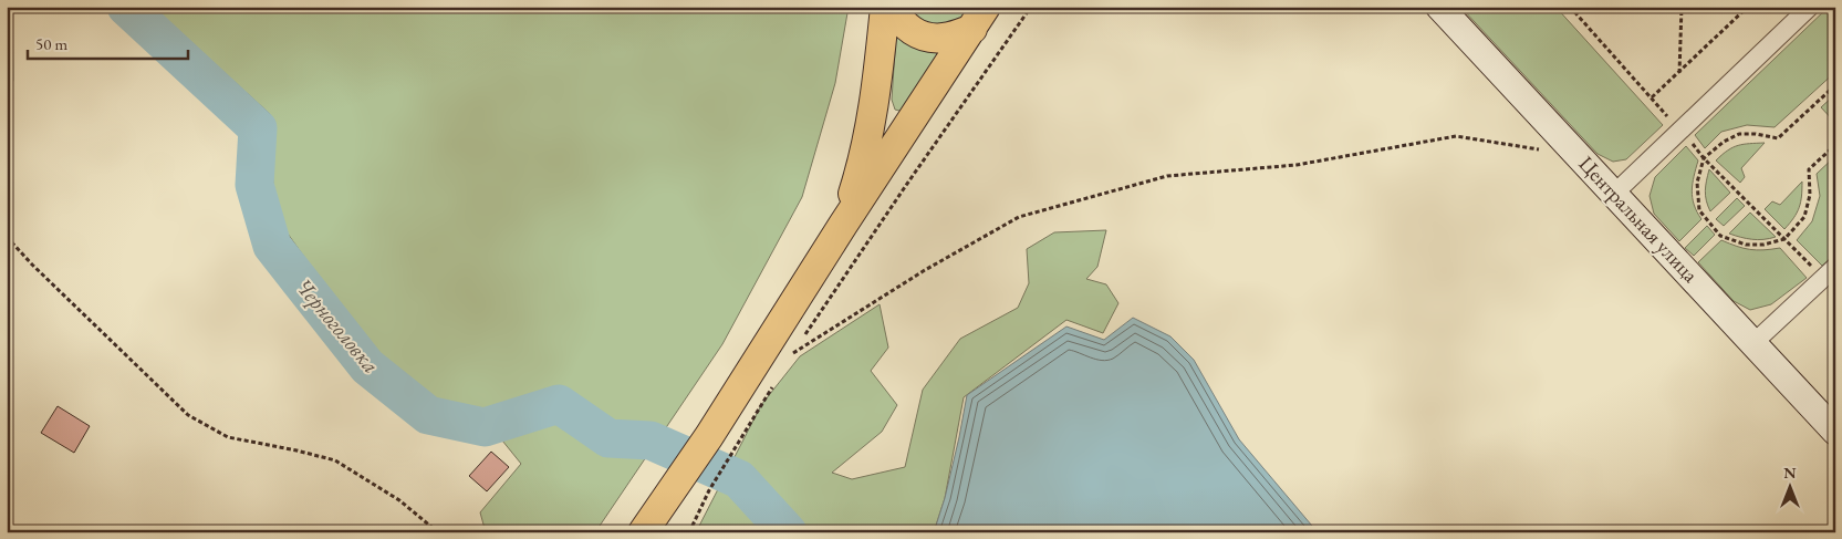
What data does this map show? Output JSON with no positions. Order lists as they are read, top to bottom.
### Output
{
  "streets": {
    "street": ["Центральная улица"]
  },
  "water": ["Черноголовка"],
  "scale_bar": "50 m",
  "north": "top"
}
